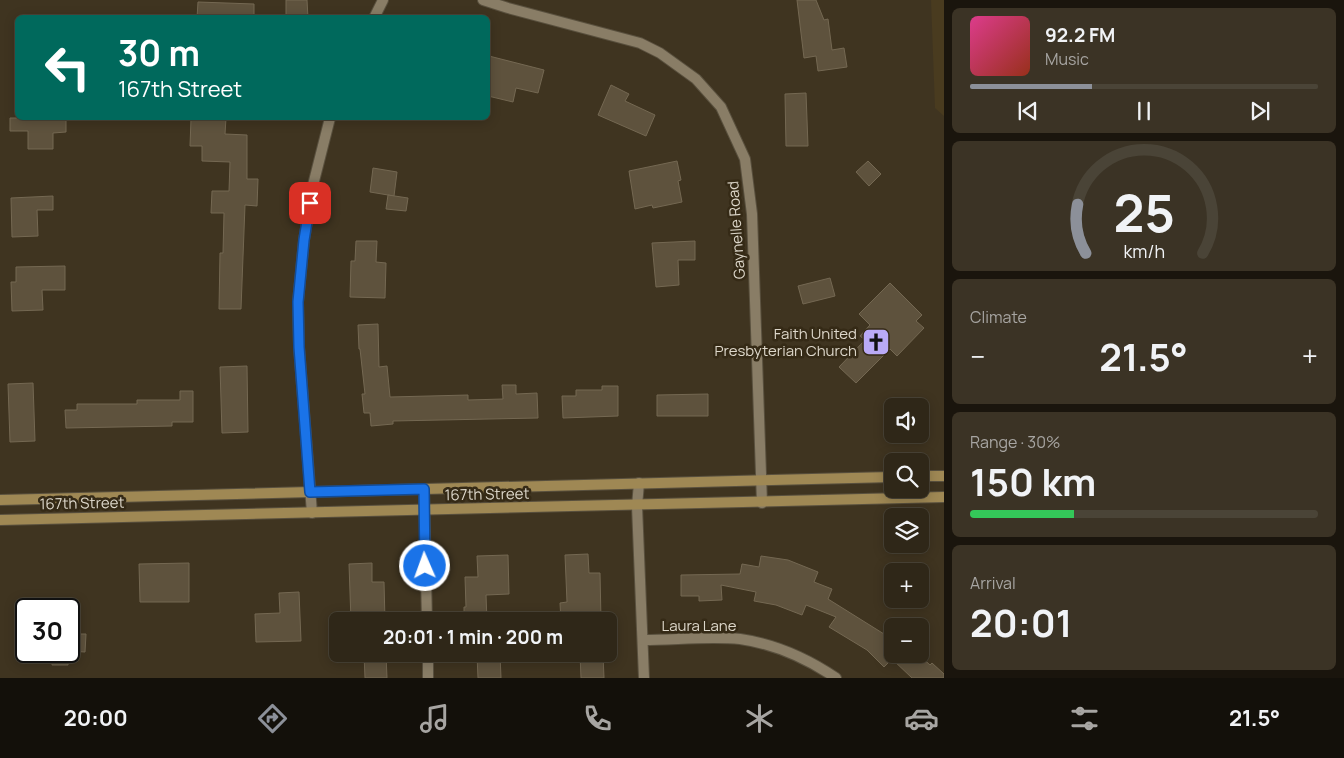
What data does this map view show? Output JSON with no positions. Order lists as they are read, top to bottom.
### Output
{
  "streets": {
    "main road": ["167th Street"],
    "street": ["Gaynelle Road", "Laura Lane"]
  },
  "crossings": [
    ["Gaynelle Road", "167th Street"]
  ],
  "places": {
    "church": ["Faith United Presbyterian Church"]
  },
  "page": {
    "turn": ["30 m", "167th Street"],
    "song": ["92.2 FM", "Music"],
    "tile": [
      "Climate",
      ["Range · 30%", "150 km"],
      ["Arrival", "20:01"]
    ],
    "heat": ["−", "21.5°", "+"],
    "map_buttons": ["+", "−"],
    "limit": "30",
    "trip": "20:01 · 1 min · 200 m",
    "tabs": ["20:00", "21.5°"],
    "gauge": ["25", "km/h"]
  }
}
